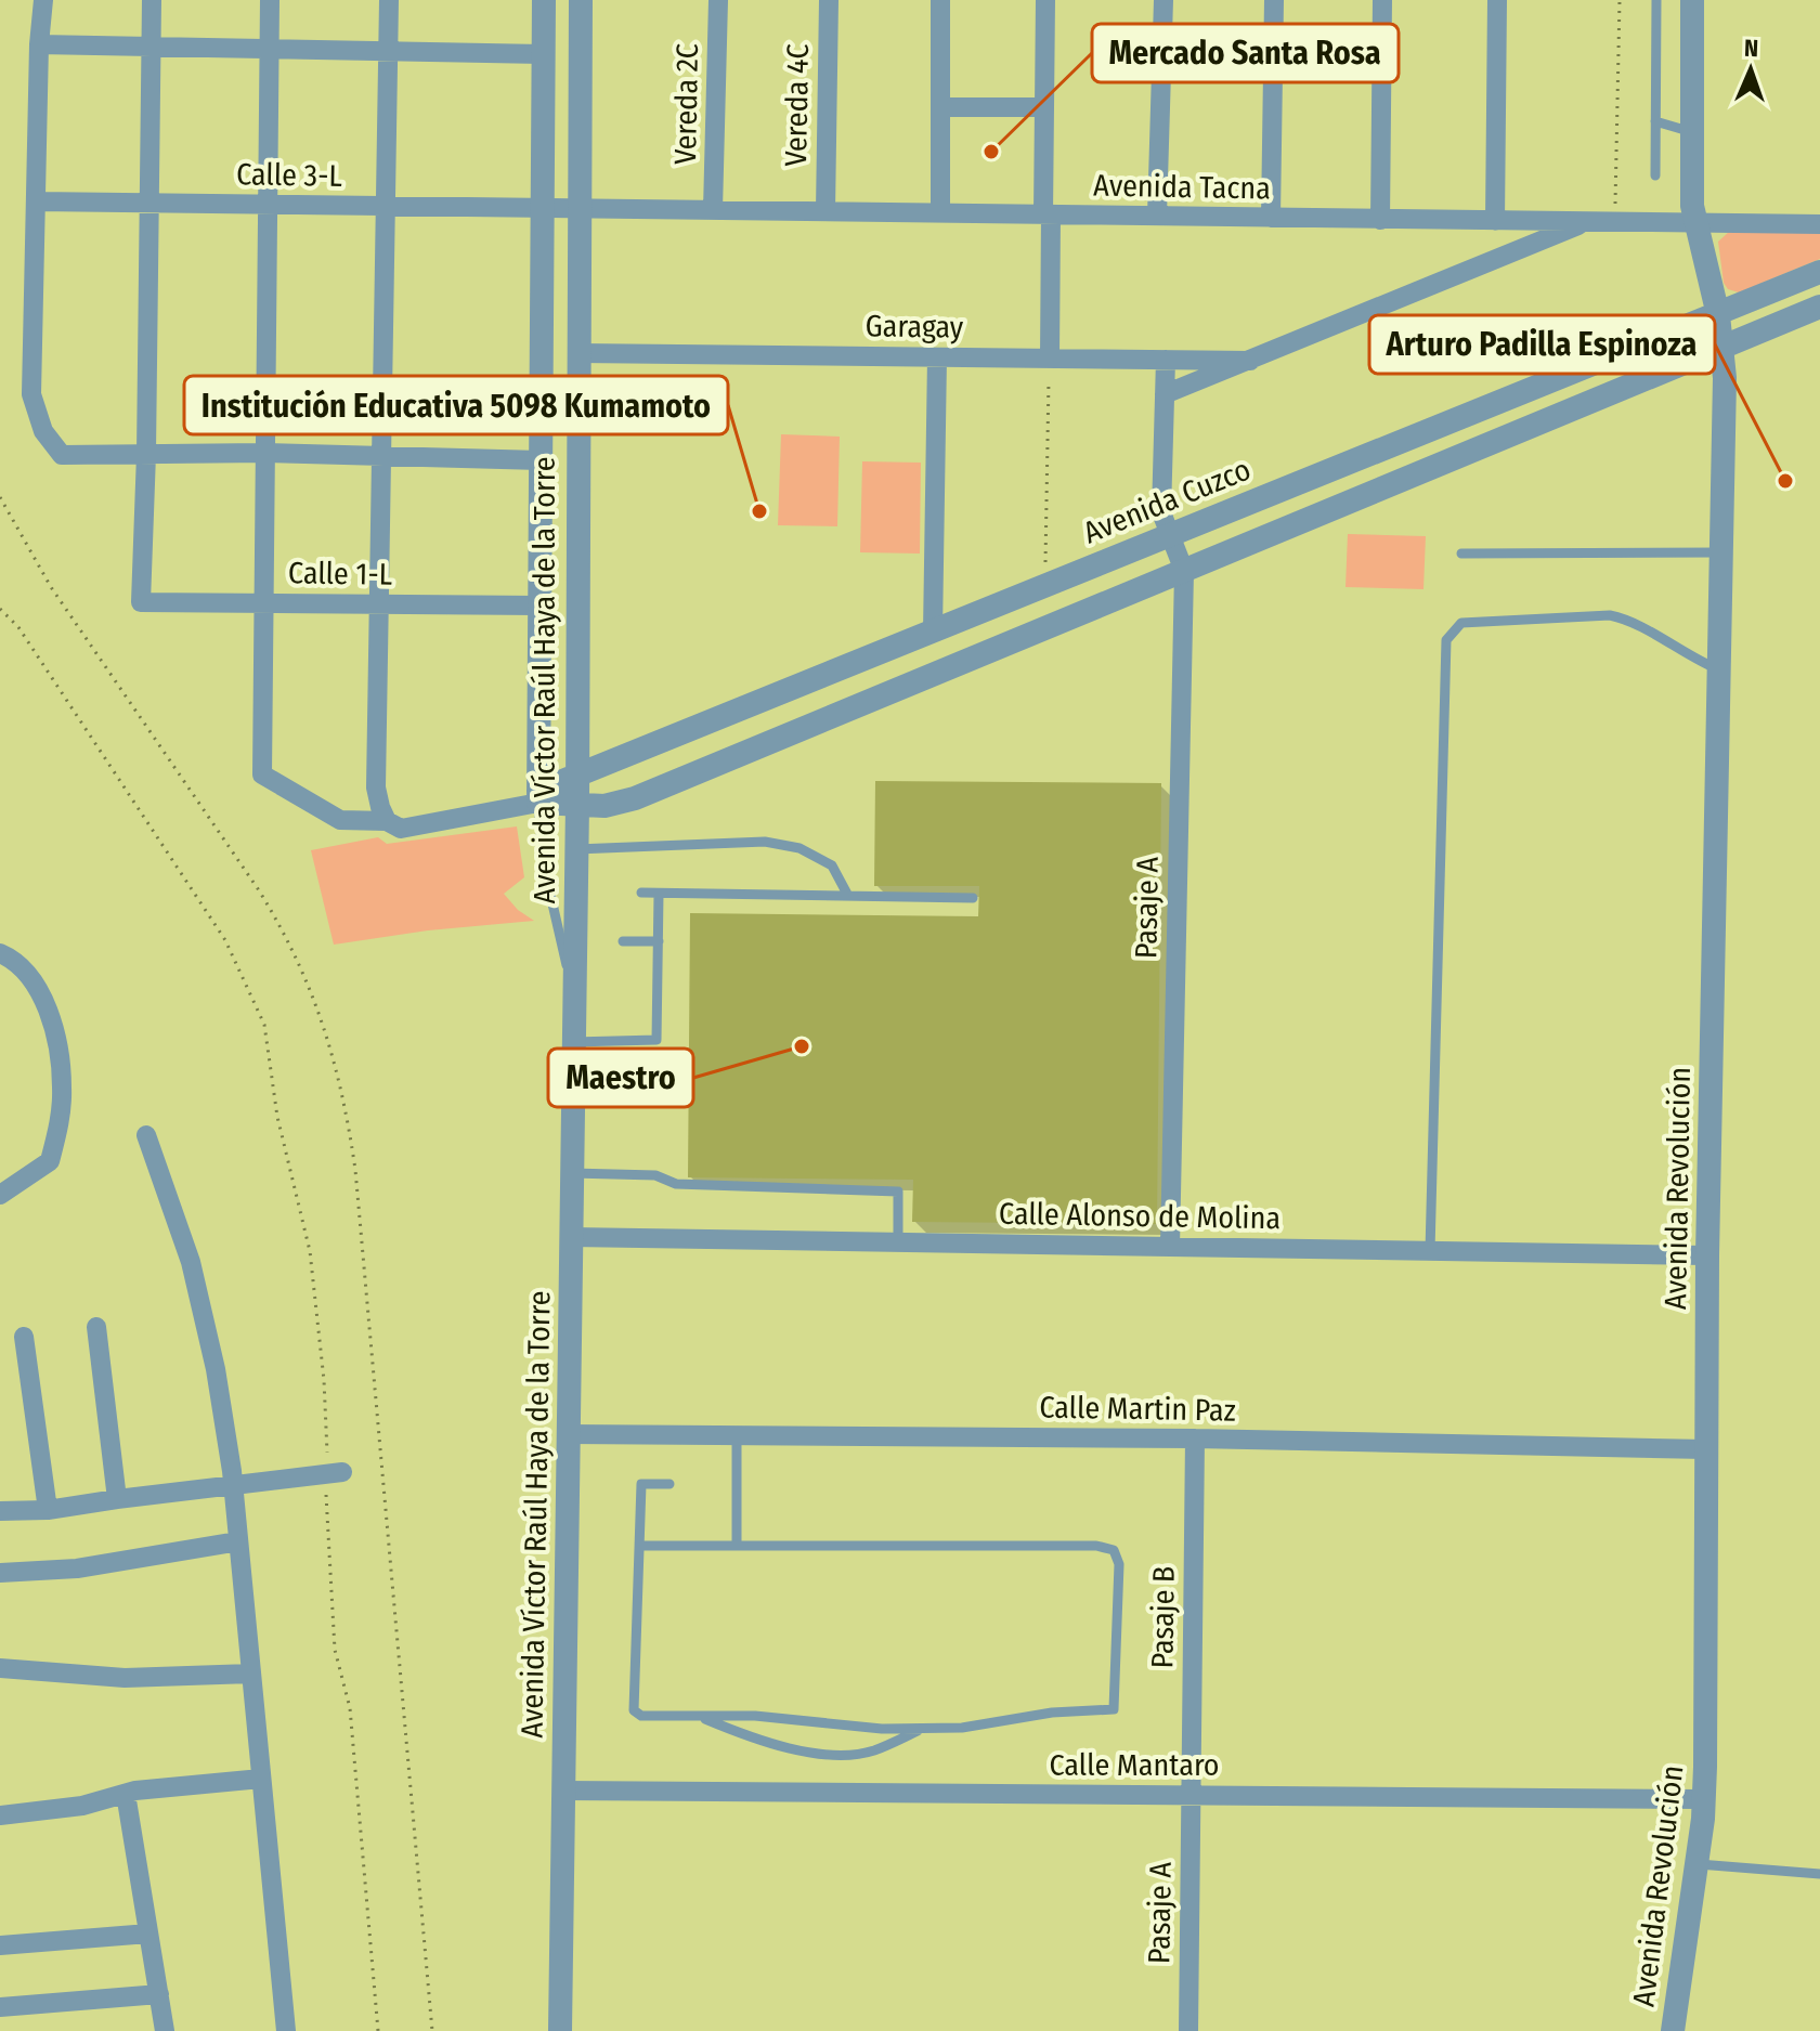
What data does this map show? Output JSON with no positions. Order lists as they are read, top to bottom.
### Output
{
  "streets": {
    "street": [
      "Vereda 2C",
      "Vereda 4C",
      "Calle 3-L",
      "Avenida Tacna",
      "Garagay",
      "Avenida Cuzco",
      "Calle 1-L",
      "Avenida Víctor Raúl Haya de la Torre",
      "Pasaje A",
      "Avenida Revolución",
      "Calle Alonso de Molina",
      "Calle Martin Paz",
      "Pasaje B",
      "Calle Mantaro"
    ]
  },
  "crossings": [
    ["Vereda 2C", "Avenida Tacna"],
    ["Vereda 4C", "Avenida Tacna"],
    ["Calle 3-L", "Avenida Tacna"],
    ["Calle 3-L", "Avenida Víctor Raúl Haya de la Torre"],
    ["Avenida Tacna", "Avenida Víctor Raúl Haya de la Torre"],
    ["Avenida Tacna", "Avenida Revolución"],
    ["Garagay", "Avenida Víctor Raúl Haya de la Torre"],
    ["Avenida Cuzco", "Avenida Víctor Raúl Haya de la Torre"],
    ["Avenida Cuzco", "Avenida Revolución"],
    ["Calle 1-L", "Avenida Víctor Raúl Haya de la Torre"],
    ["Avenida Víctor Raúl Haya de la Torre", "Calle Alonso de Molina"],
    ["Avenida Víctor Raúl Haya de la Torre", "Calle Martin Paz"],
    ["Avenida Víctor Raúl Haya de la Torre", "Calle Mantaro"],
    ["Pasaje A", "Calle Alonso de Molina"],
    ["Pasaje A", "Pasaje B"],
    ["Pasaje A", "Calle Mantaro"],
    ["Avenida Revolución", "Calle Alonso de Molina"],
    ["Avenida Revolución", "Calle Martin Paz"],
    ["Avenida Revolución", "Calle Mantaro"],
    ["Calle Martin Paz", "Pasaje B"],
    ["Pasaje B", "Calle Mantaro"]
  ],
  "places": [
    "Mercado Santa Rosa",
    "Arturo Padilla Espinoza",
    "Institución Educativa 5098 Kumamoto",
    "Maestro"
  ],
  "north": "top"
}
